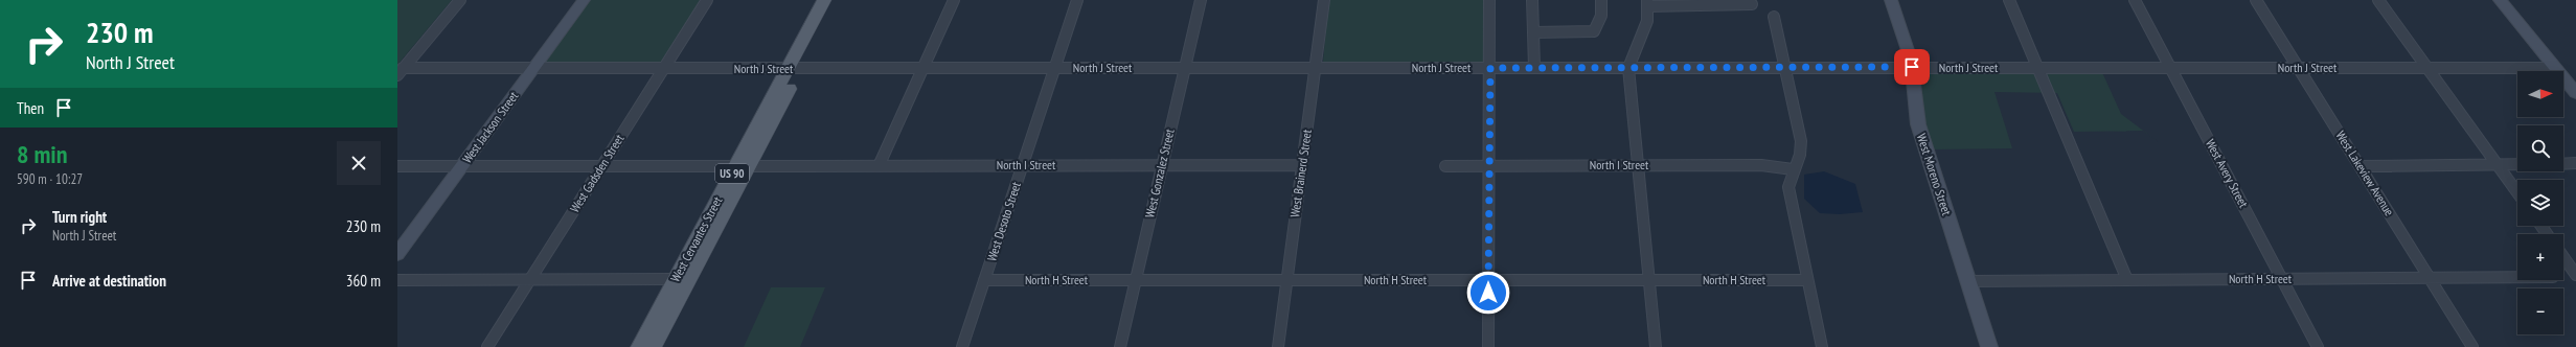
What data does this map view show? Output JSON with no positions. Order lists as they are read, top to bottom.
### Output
{
  "streets": {
    "main road": ["US 90", "West Cervantes Street"],
    "street": [
      "North J Street",
      "West Jackson Street",
      "North I Street",
      "West Gadsden Street",
      "West Gonzalez Street",
      "West Brainerd Street",
      "West Avery Street",
      "West Lakeview Avenue",
      "West Moreno Street",
      "West Desoto Street",
      "North H Street"
    ]
  },
  "crossings": [
    ["North J Street", "West Jackson Street"],
    ["North J Street", "West Gadsden Street"],
    ["North J Street", "West Gonzalez Street"],
    ["North J Street", "West Brainerd Street"],
    ["North J Street", "West Avery Street"],
    ["North J Street", "West Lakeview Avenue"],
    ["North J Street", "West Moreno Street"],
    ["North J Street", "West Desoto Street"],
    ["North J Street", "West Cervantes Street"],
    ["West Jackson Street", "North I Street"],
    ["North I Street", "West Gadsden Street"],
    ["North I Street", "West Gonzalez Street"],
    ["North I Street", "West Brainerd Street"],
    ["North I Street", "West Desoto Street"],
    ["North I Street", "West Cervantes Street"],
    ["West Gonzalez Street", "North H Street"],
    ["West Brainerd Street", "North H Street"],
    ["West Avery Street", "North H Street"],
    ["West Lakeview Avenue", "North H Street"],
    ["West Moreno Street", "North H Street"],
    ["West Desoto Street", "North H Street"]
  ],
  "north": "right",
  "page": {
    "turn": ["230 m", "North J Street"],
    "map_buttons": ["+", "−"],
    "then": "Then",
    "heading": ["8 min", "590 m · 10:27"],
    "list": [
      {
        "name": "Turn right",
        "note": "North J Street",
        "value": "230 m"
      },
      {
        "name": "Arrive at destination",
        "value": "360 m"
      }
    ]
  }
}
